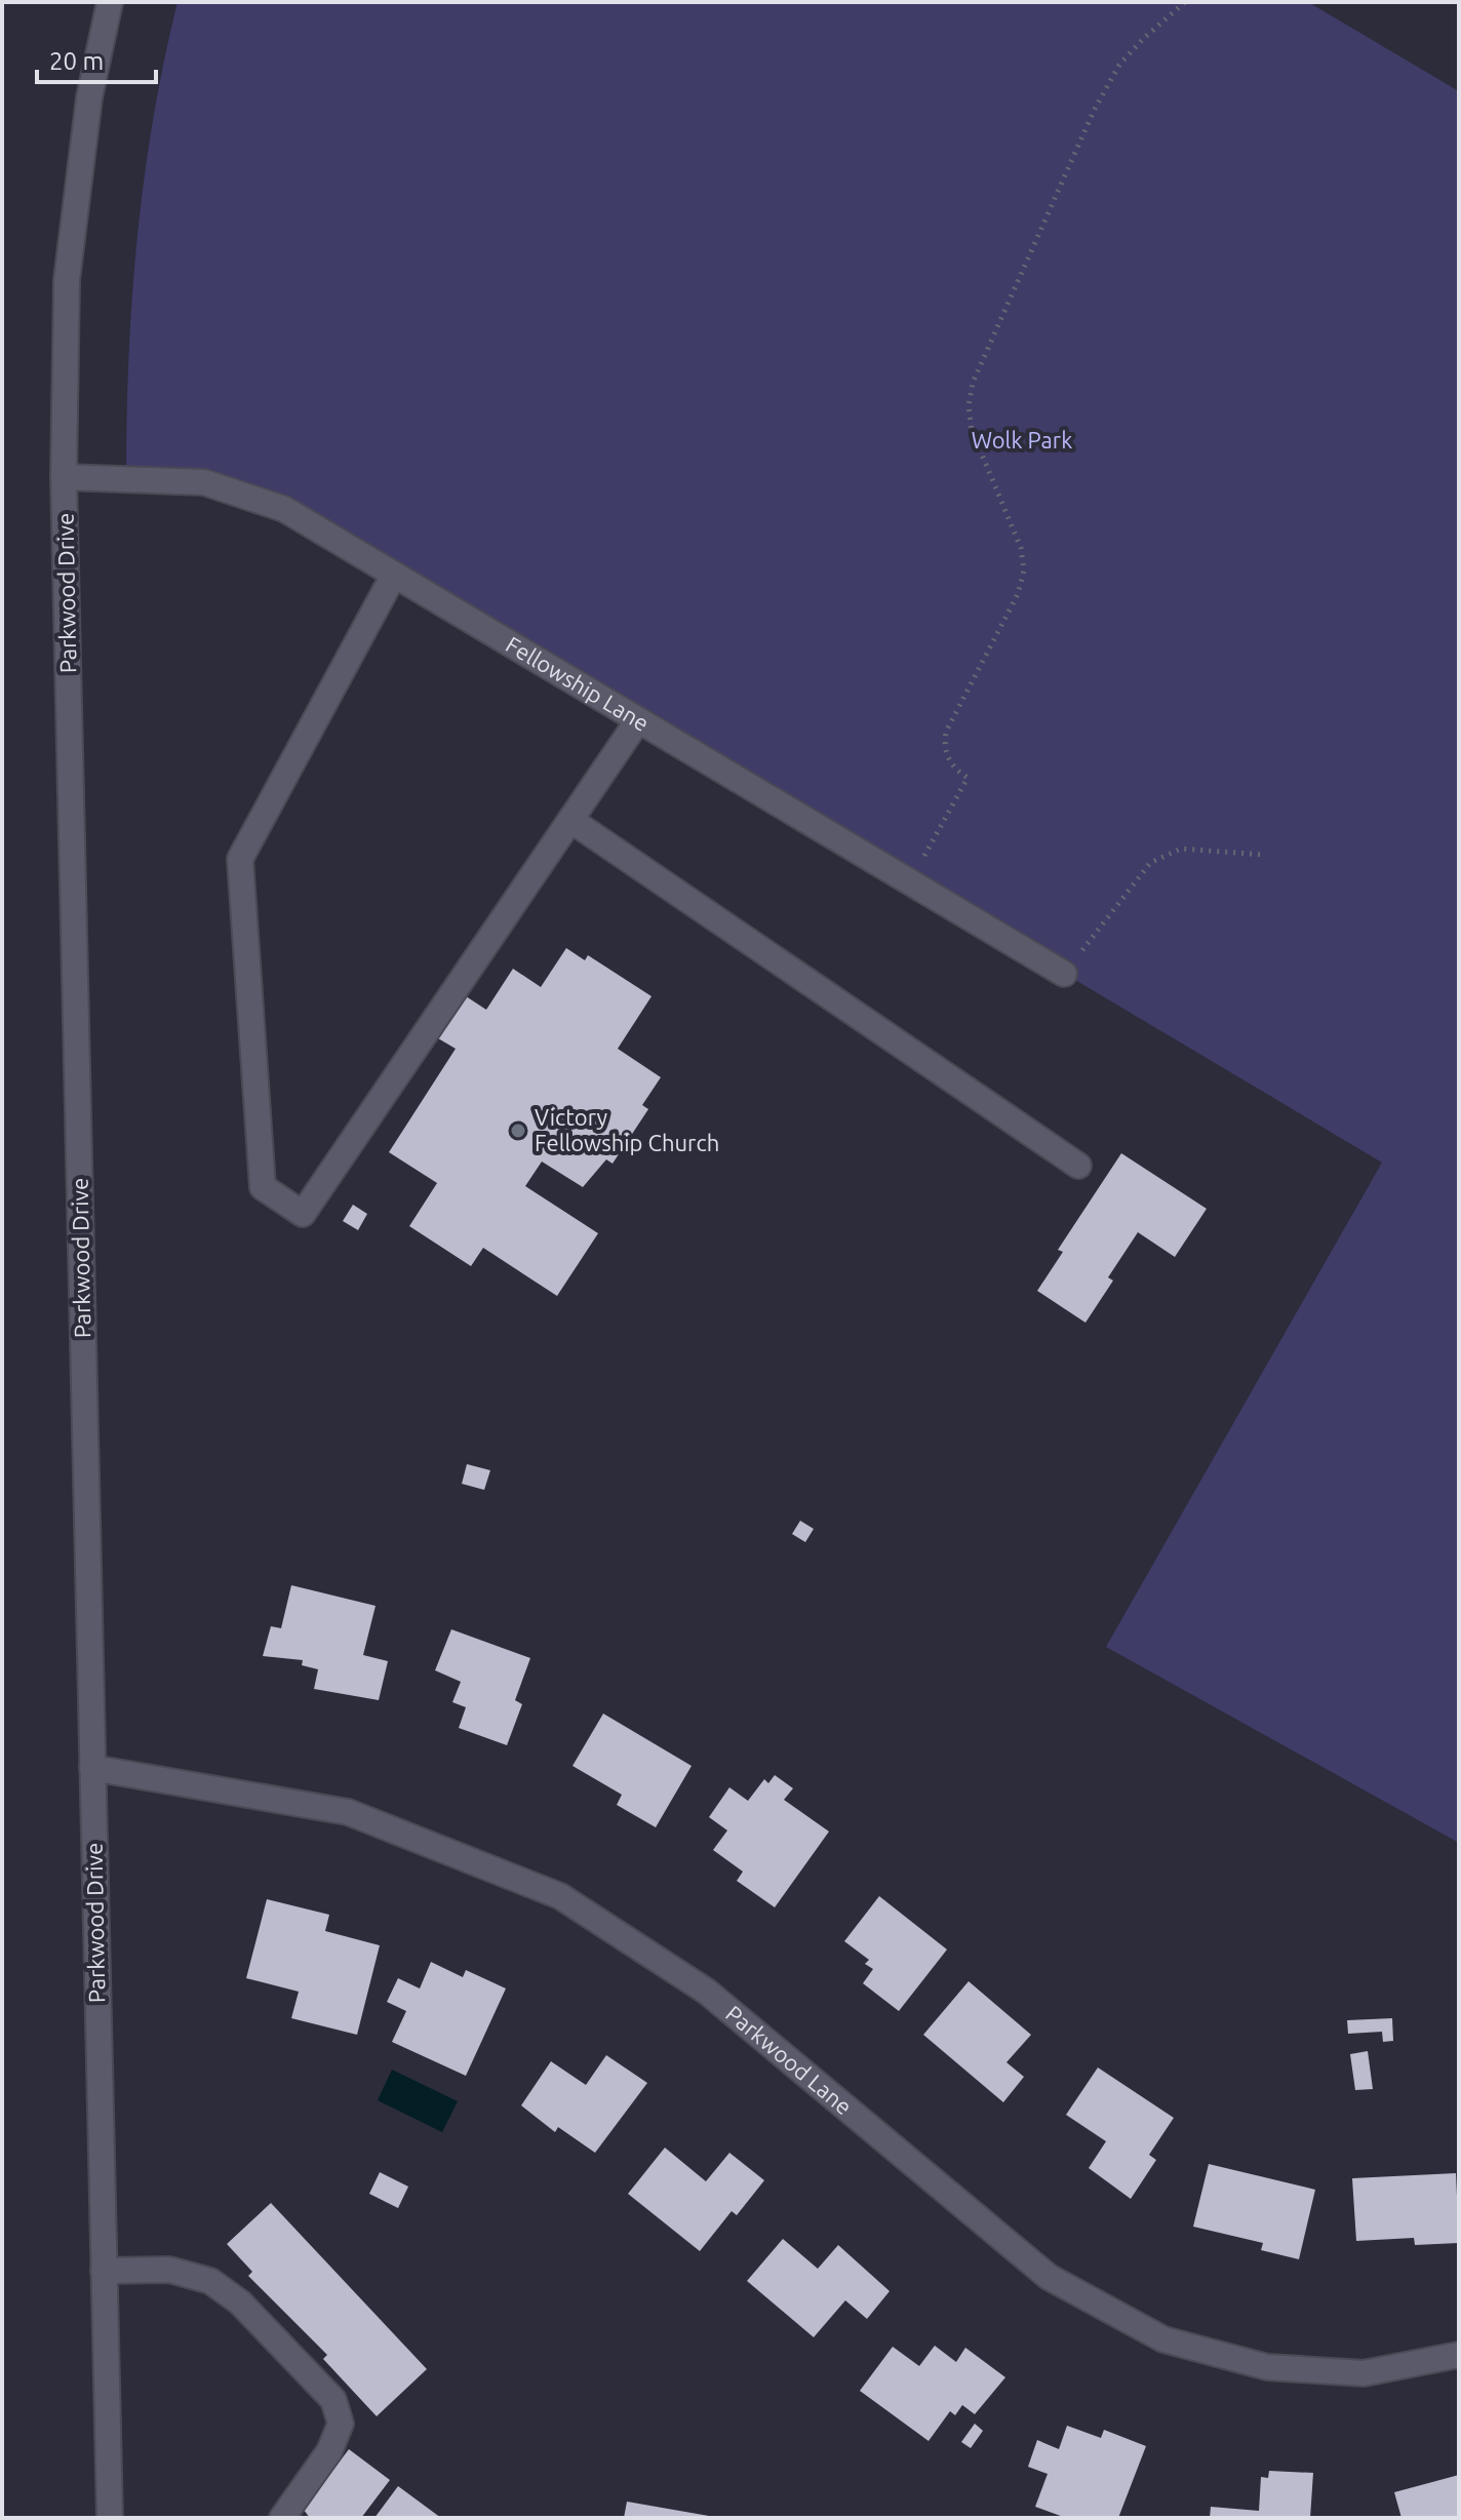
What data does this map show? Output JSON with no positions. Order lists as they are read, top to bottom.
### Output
{
  "streets": {
    "street": ["Parkwood Drive", "Fellowship Lane", "Parkwood Lane"]
  },
  "crossings": [
    ["Parkwood Drive", "Fellowship Lane"],
    ["Parkwood Drive", "Parkwood Lane"]
  ],
  "parks": ["Wolk Park"],
  "places": ["Victory Fellowship Church"],
  "scale_bar": "20 m"
}
